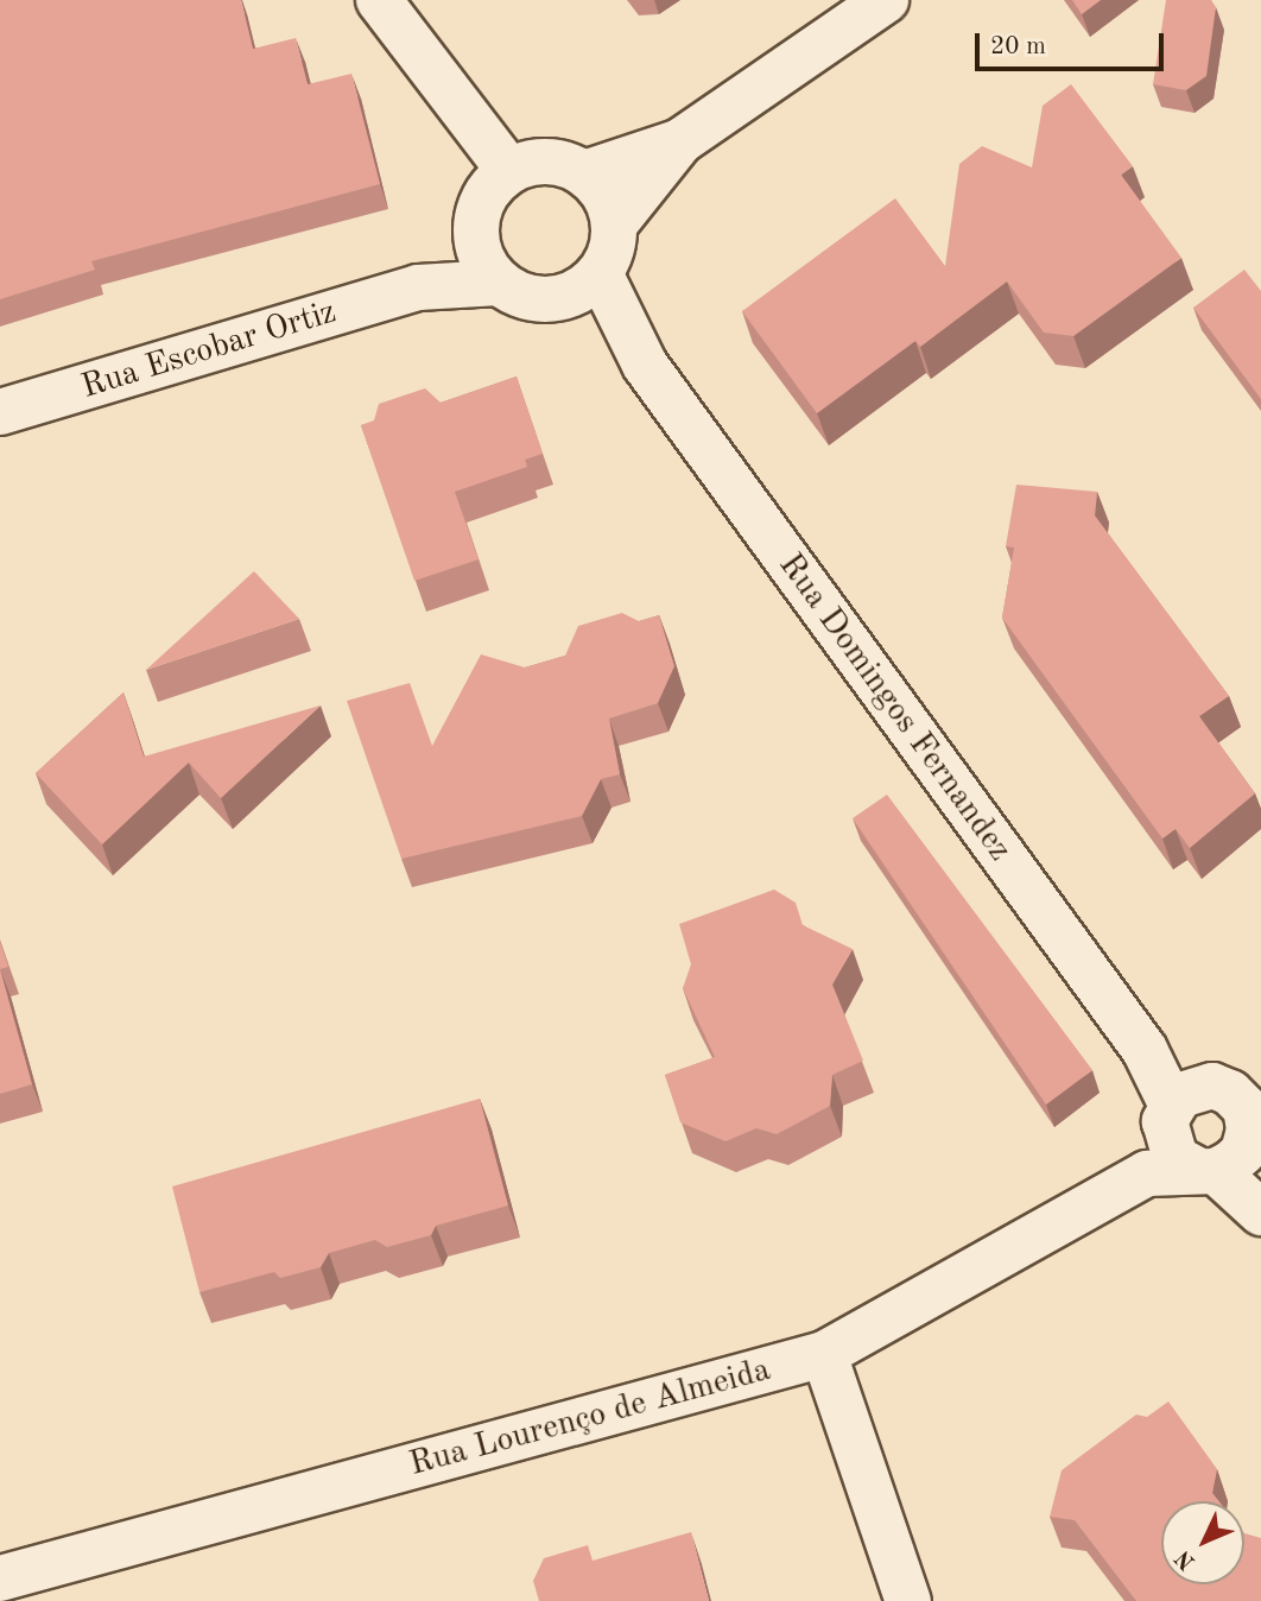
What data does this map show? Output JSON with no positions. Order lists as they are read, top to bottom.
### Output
{
  "streets": {
    "street": ["Rua Escobar Ortiz", "Rua Domingos Fernandez", "Rua Lourenço de Almeida"]
  },
  "crossings": [
    ["Rua Escobar Ortiz", "Rua Domingos Fernandez"],
    ["Rua Domingos Fernandez", "Rua Lourenço de Almeida"]
  ],
  "scale_bar": "20 m",
  "north": "bottom left"
}
